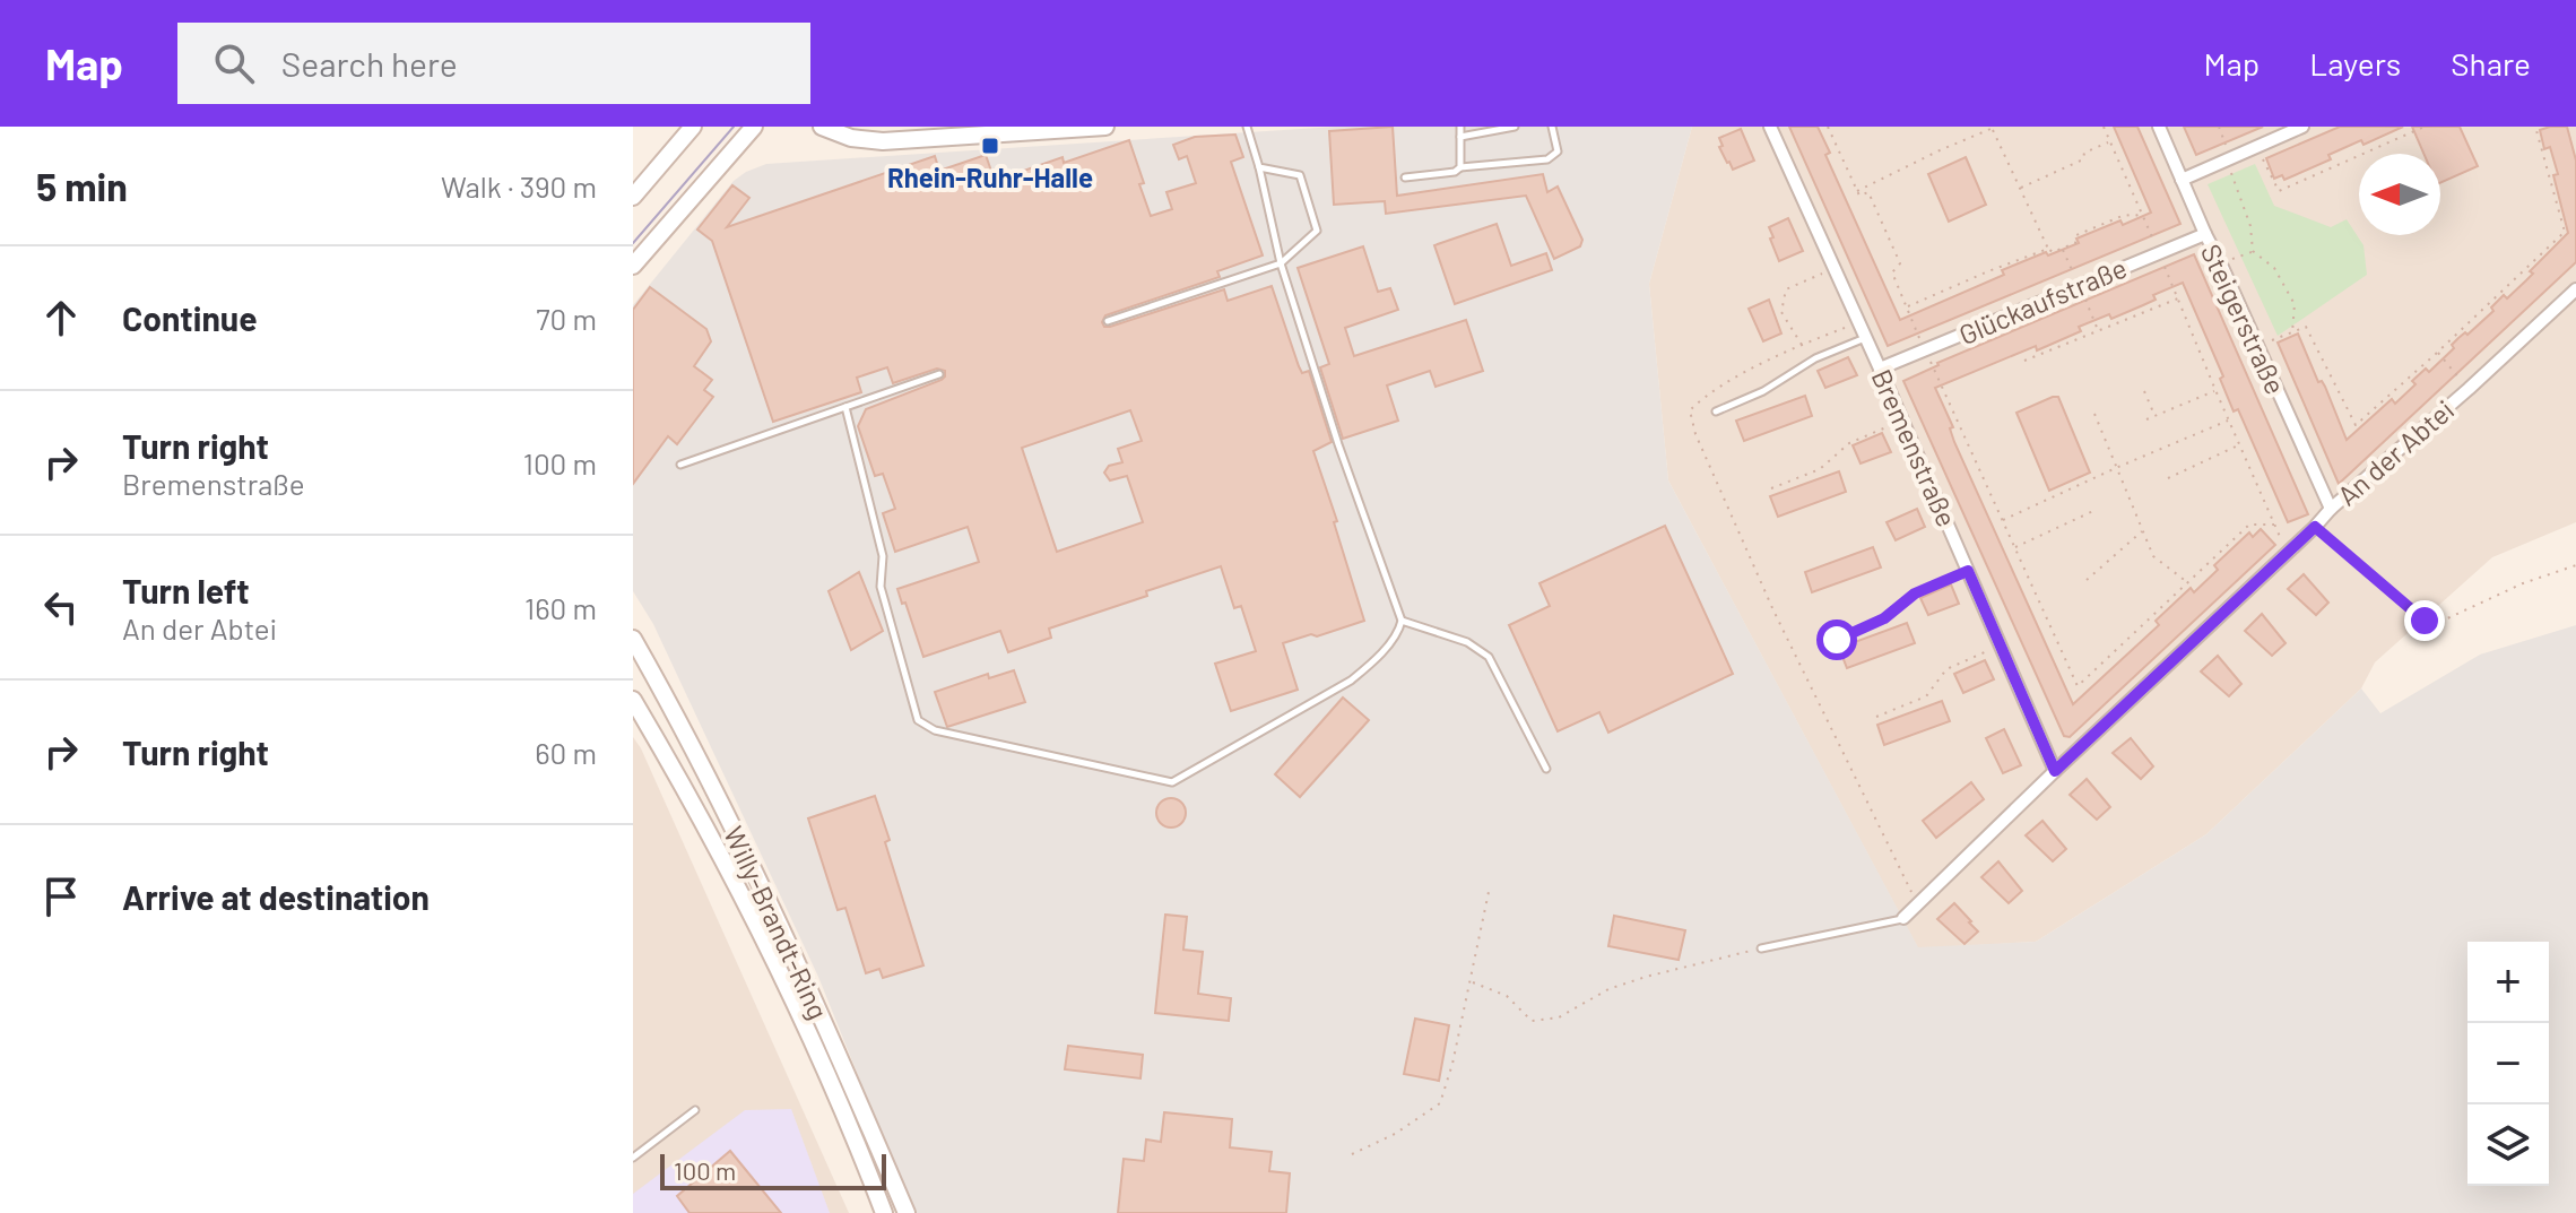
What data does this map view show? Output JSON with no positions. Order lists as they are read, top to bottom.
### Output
{
  "streets": {
    "main road": ["Willy-Brandt-Ring"],
    "street": [
      "Glückaufstraße",
      "Steigerstraße",
      "Bremenstraße",
      "An der Abtei"
    ]
  },
  "crossings": [
    ["Glückaufstraße", "Steigerstraße"],
    ["Glückaufstraße", "Bremenstraße"],
    ["Steigerstraße", "An der Abtei"],
    ["Bremenstraße", "An der Abtei"]
  ],
  "places": {
    "transit": ["Rhein-Ruhr-Halle"]
  },
  "scale_bar": "100 m",
  "north": "left",
  "page": {
    "header": "Map",
    "search": "Search here",
    "nav": ["Map", "Layers", "Share"],
    "heading": ["5 min", "Walk · 390 m"],
    "list": [
      ["Continue", "70 m"],
      ["Turn right", "Bremenstraße", "100 m"],
      ["Turn left", "An der Abtei", "160 m"],
      ["Turn right", "60 m"],
      "Arrive at destination"
    ],
    "map_buttons": ["+", "−"],
    "scale": "100 m"
  }
}
